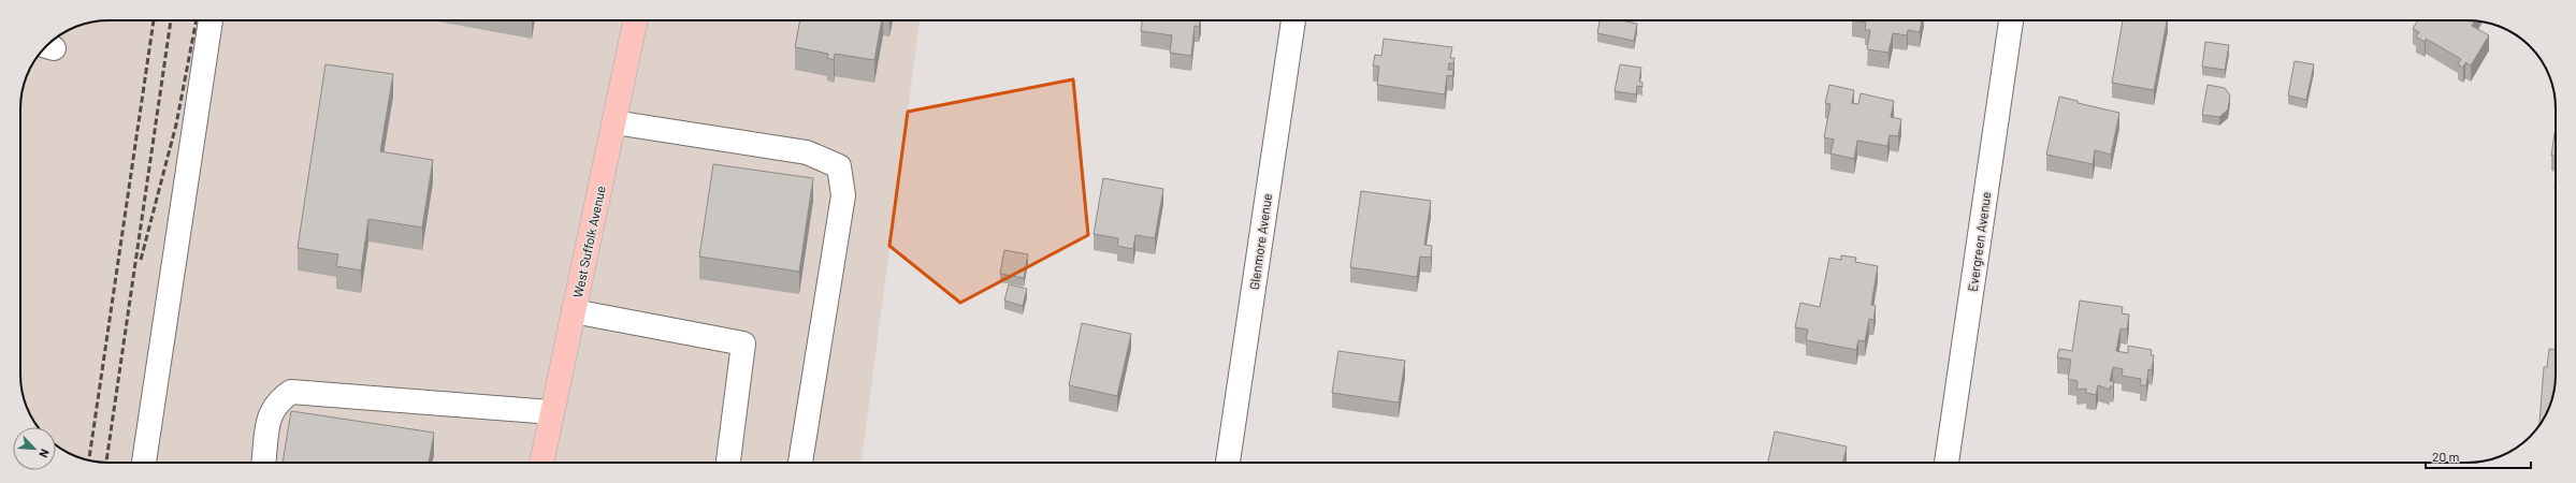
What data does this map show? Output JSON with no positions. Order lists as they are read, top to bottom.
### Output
{
  "streets": {
    "main road": ["West Suffolk Avenue"],
    "street": ["Glenmore Avenue", "Evergreen Avenue"]
  },
  "scale_bar": "20 m",
  "north": "bottom right"
}
